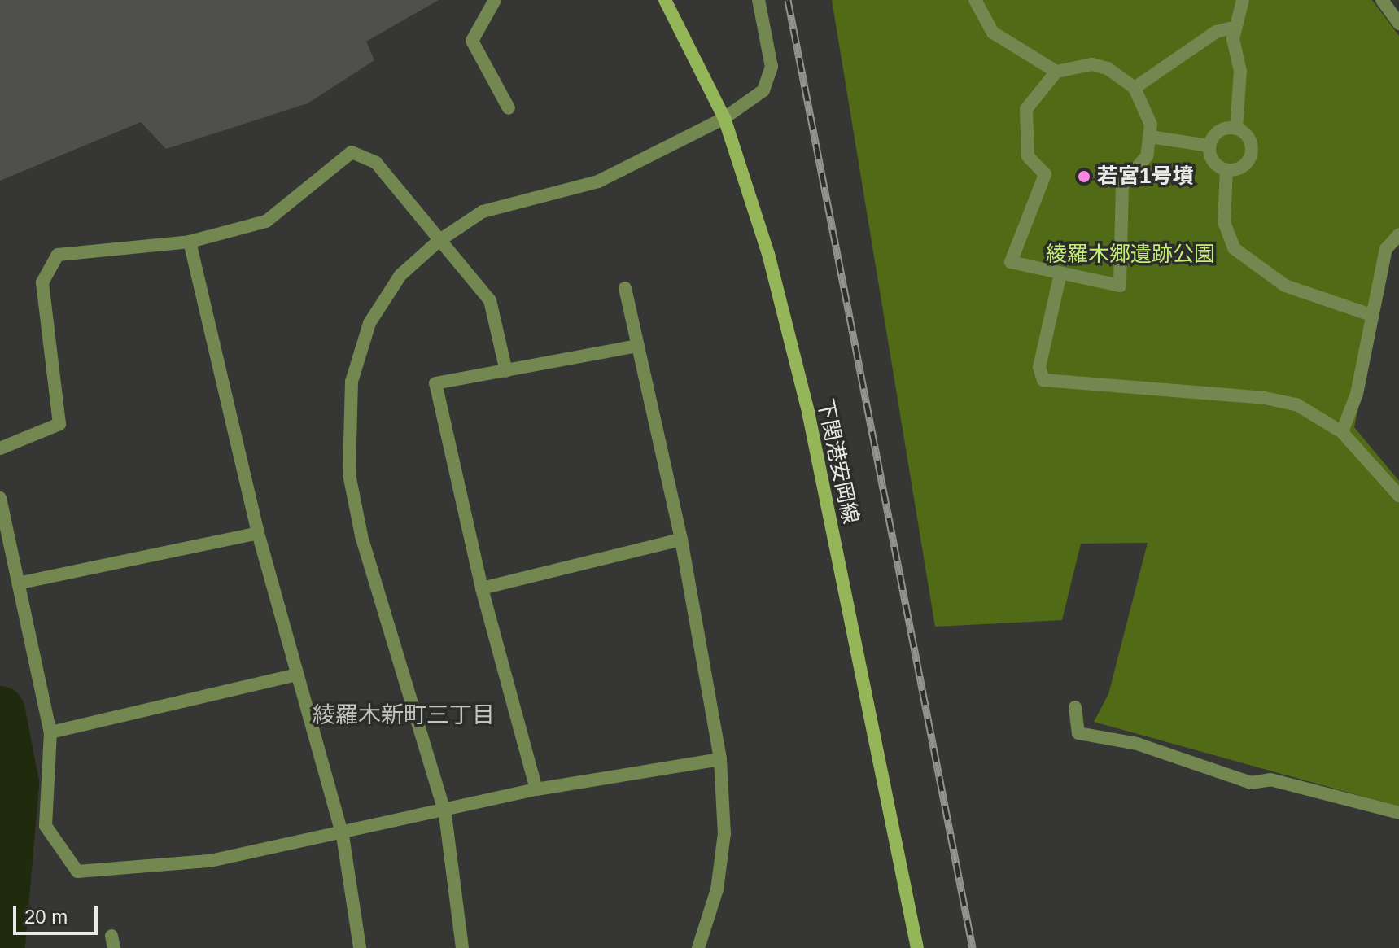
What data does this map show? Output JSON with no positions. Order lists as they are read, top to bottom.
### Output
{
  "streets": {
    "main road": ["下関港安岡線"]
  },
  "districts": ["綾羅木新町三丁目"],
  "parks": ["綾羅木郷遺跡公園"],
  "places": ["若宮1号墳"],
  "scale_bar": "20 m"
}
